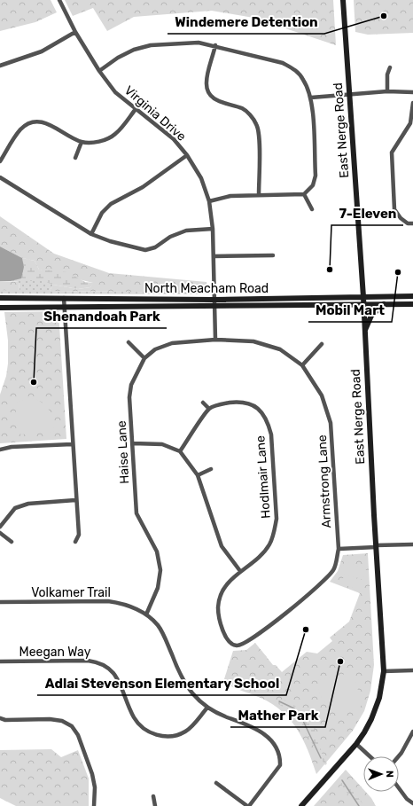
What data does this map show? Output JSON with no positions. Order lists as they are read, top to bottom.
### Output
{
  "streets": {
    "main road": ["East Nerge Road", "North Meacham Road"],
    "street": [
      "Virginia Drive",
      "Haise Lane",
      "Hodlmair Lane",
      "Armstrong Lane",
      "Volkamer Trail",
      "Meegan Way"
    ]
  },
  "crossings": [
    ["Virginia Drive", "North Meacham Road"],
    ["Virginia Drive", "Haise Lane"],
    ["Virginia Drive", "Armstrong Lane"],
    ["East Nerge Road", "North Meacham Road"],
    ["Haise Lane", "Armstrong Lane"],
    ["Haise Lane", "Volkamer Trail"],
    ["Hodlmair Lane", "Armstrong Lane"],
    ["Volkamer Trail", "Meegan Way"]
  ],
  "places": [
    "Windemere Detention",
    "7-Eleven",
    "Mobil Mart",
    "Shenandoah Park",
    "Adlai Stevenson Elementary School",
    "Mather Park"
  ],
  "north": "right"
}
